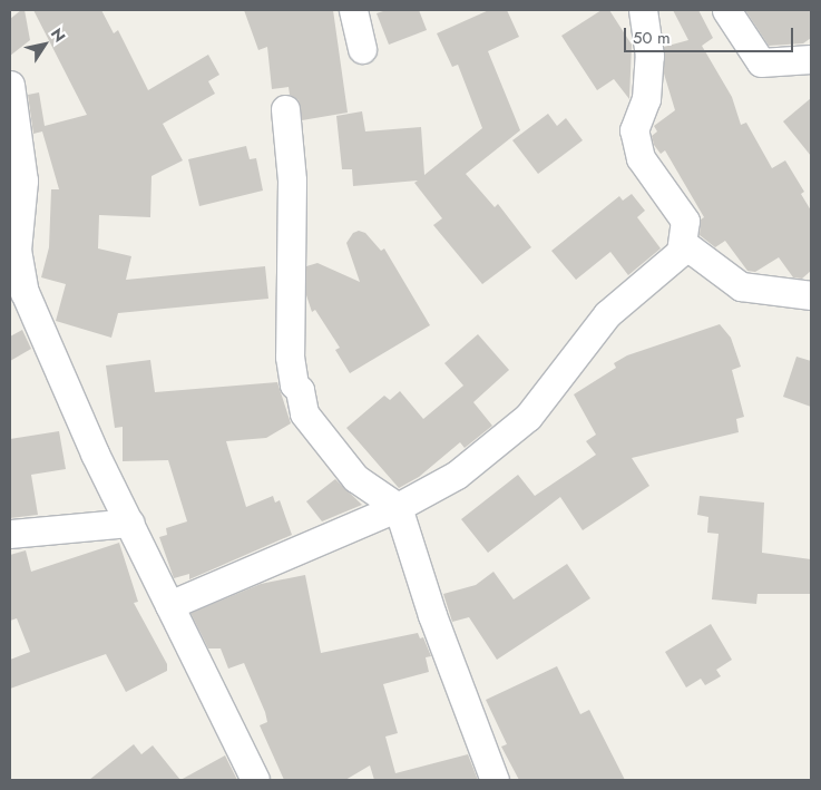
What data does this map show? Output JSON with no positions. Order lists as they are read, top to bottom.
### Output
{
  "scale_bar": "50 m",
  "north": "top right"
}
